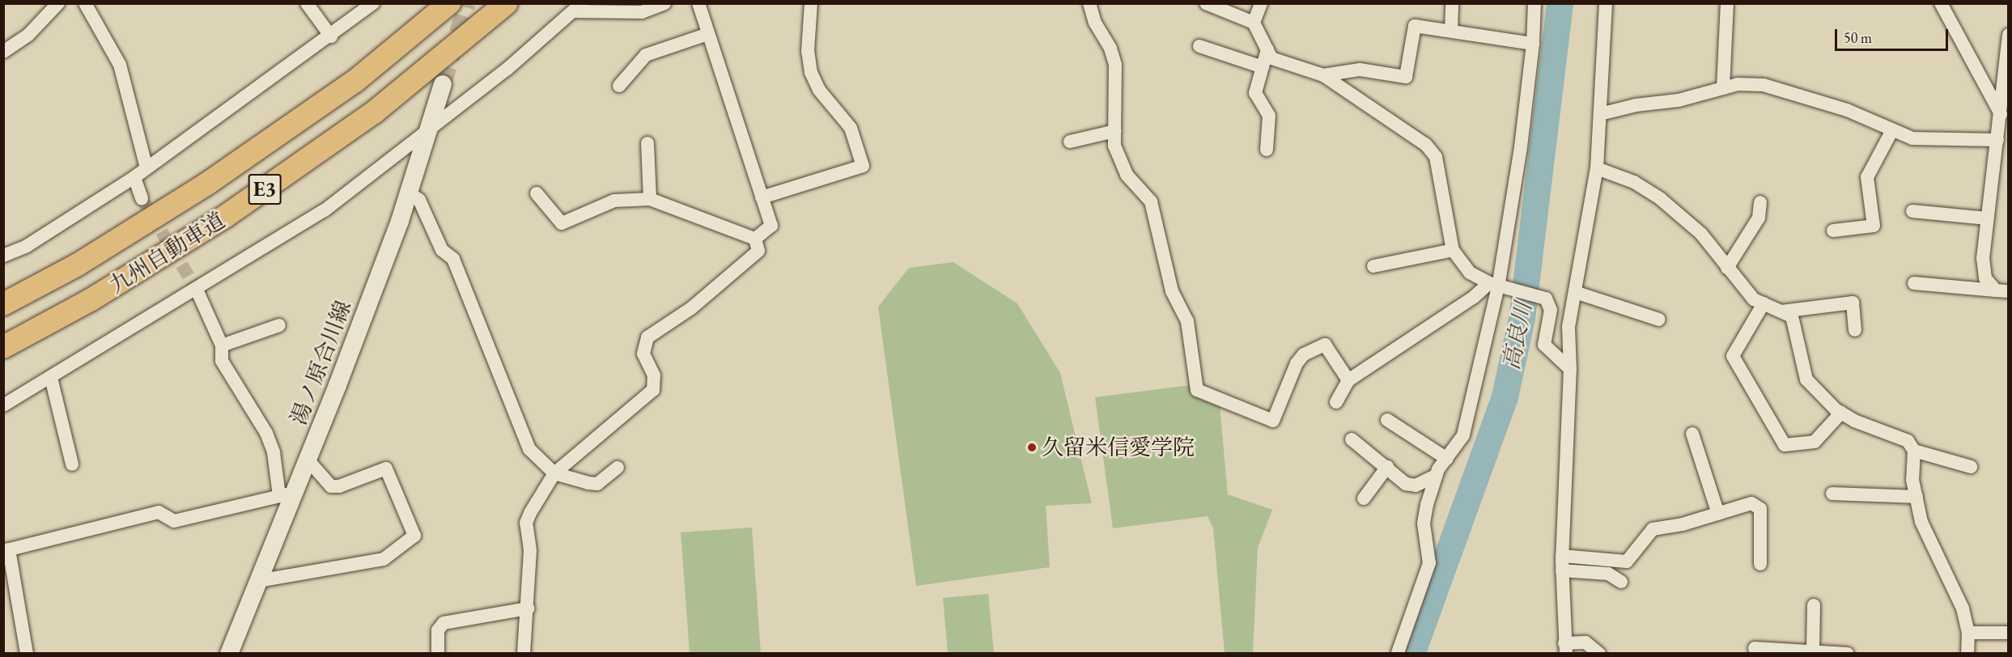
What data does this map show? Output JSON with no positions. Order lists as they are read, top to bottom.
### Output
{
  "streets": {
    "highway": ["E3", "九州自動車道"],
    "main road": ["湯ノ原合川線"]
  },
  "water": ["高良川"],
  "places": ["久留米信愛学院"],
  "scale_bar": "50 m"
}
